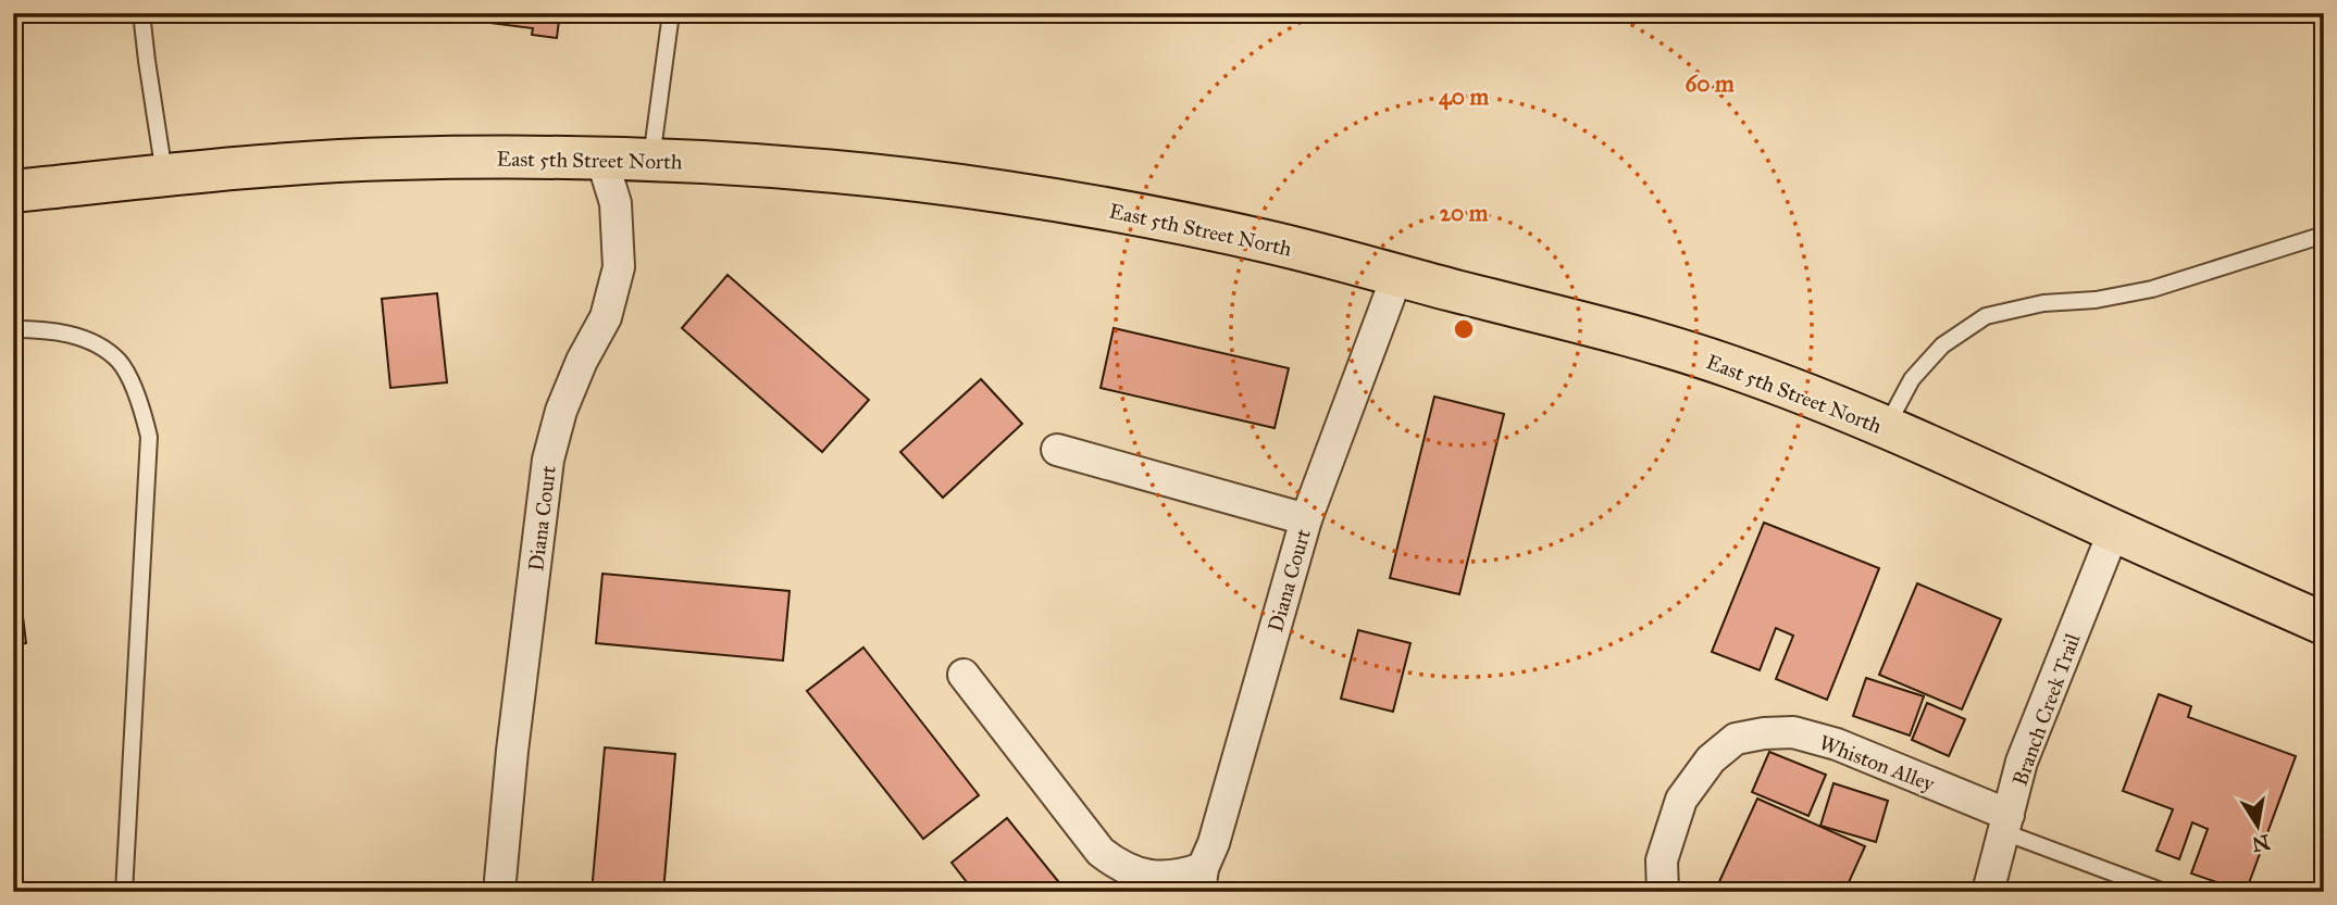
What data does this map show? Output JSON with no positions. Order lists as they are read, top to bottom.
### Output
{
  "streets": {
    "main road": ["East 5th Street North"],
    "street": ["Diana Court", "Branch Creek Trail", "Whiston Alley"]
  },
  "crossings": [
    ["East 5th Street North", "Diana Court"],
    ["East 5th Street North", "Branch Creek Trail"],
    ["Branch Creek Trail", "Whiston Alley"]
  ],
  "north": "bottom",
  "rings": ["60 m", "40 m", "20 m"]
}
